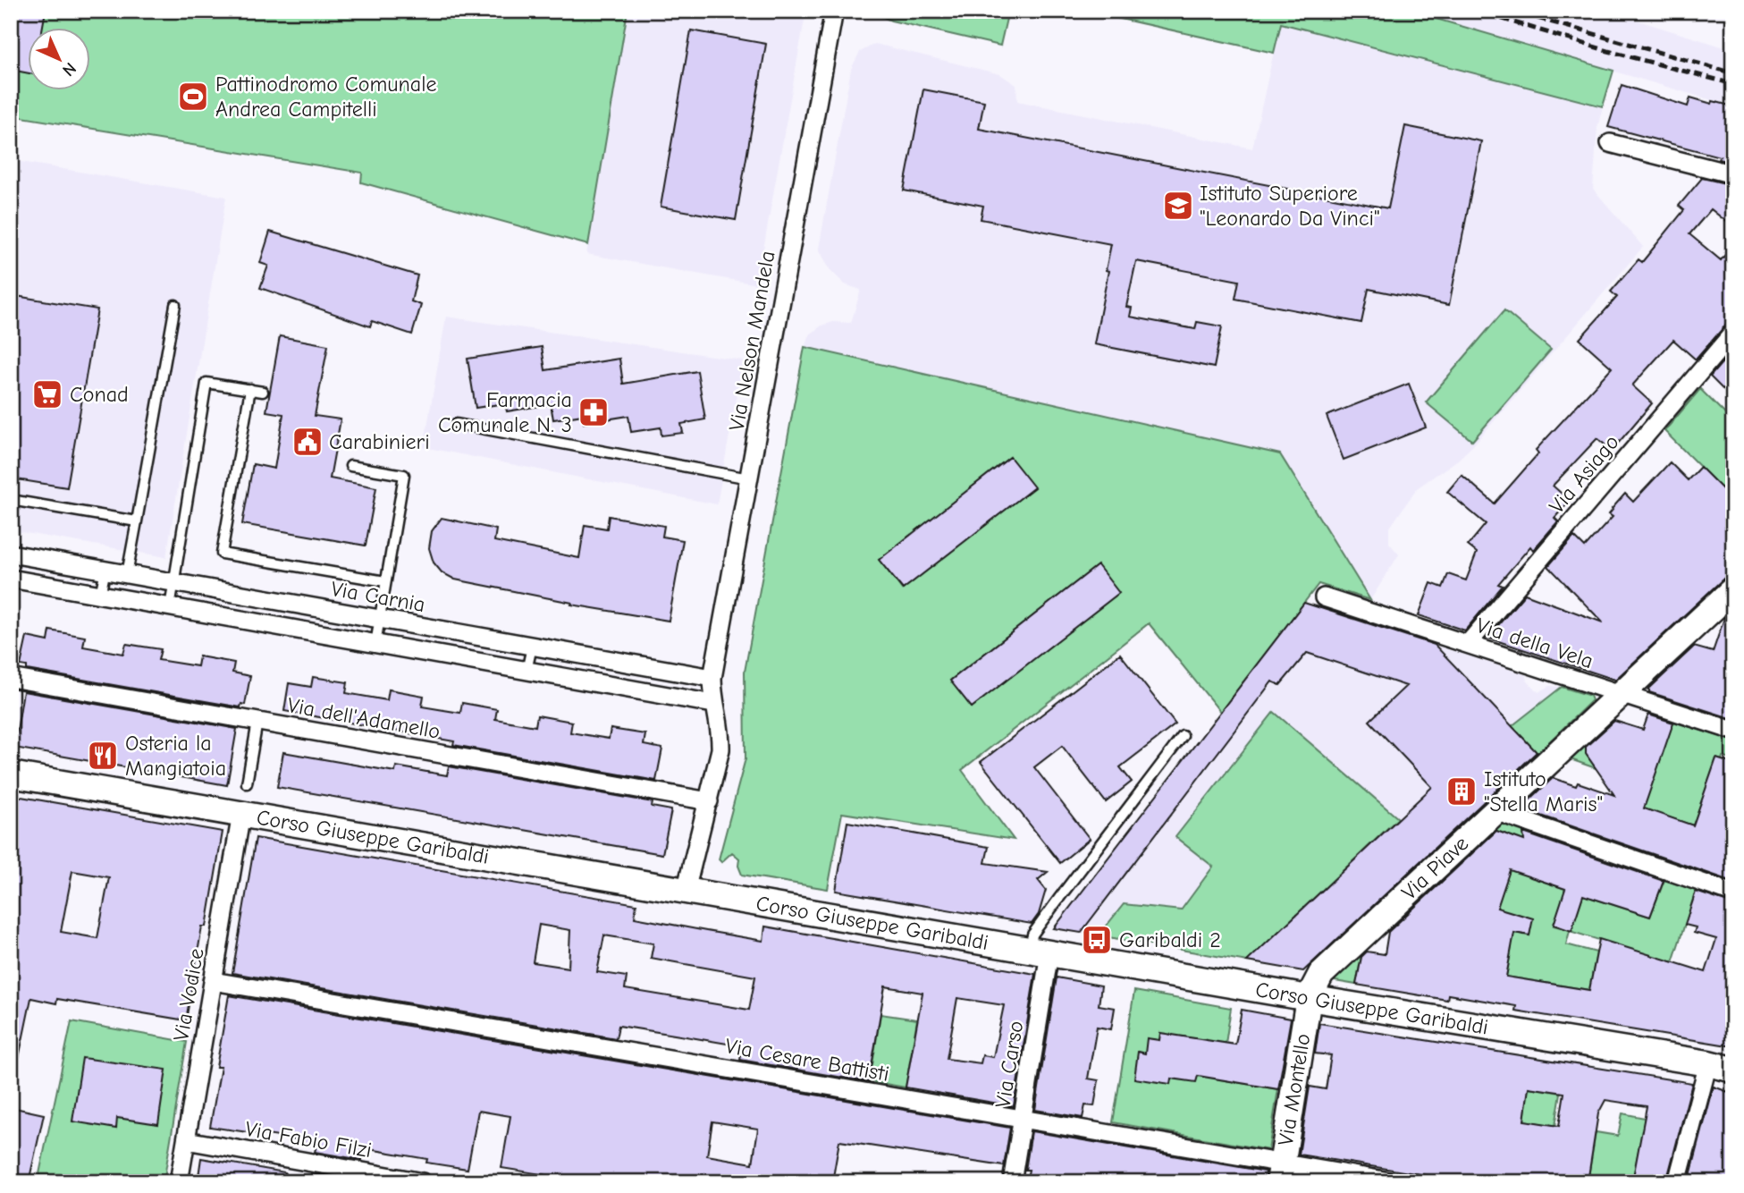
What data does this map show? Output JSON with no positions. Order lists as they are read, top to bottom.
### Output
{
  "streets": {
    "street": [
      "Via Nelson Mandela",
      "Via Asiago",
      "Via Carnia",
      "Via della Vela",
      "Via dell'Adamello",
      "Corso Giuseppe Garibaldi",
      "Via Piave",
      "Via Vodice",
      "Via Cesare Battisti",
      "Via Carso",
      "Via Montello",
      "Via Fabio Filzi"
    ]
  },
  "crossings": [
    ["Via Nelson Mandela", "Via Carnia"],
    ["Via Asiago", "Via della Vela"],
    ["Via della Vela", "Via Piave"],
    ["Corso Giuseppe Garibaldi", "Via Piave"],
    ["Corso Giuseppe Garibaldi", "Via Vodice"],
    ["Corso Giuseppe Garibaldi", "Via Carso"],
    ["Corso Giuseppe Garibaldi", "Via Montello"],
    ["Via Piave", "Via Montello"],
    ["Via Vodice", "Via Cesare Battisti"],
    ["Via Vodice", "Via Fabio Filzi"],
    ["Via Cesare Battisti", "Via Carso"],
    ["Via Cesare Battisti", "Via Montello"]
  ],
  "places": {
    "sports": ["Pattinodromo Comunale Andrea Campitelli"],
    "school or university": ["Istituto Superiore \"Leonardo Da Vinci\""],
    "supermarket": ["Conad"],
    "pharmacy": ["Farmacia Comunale N. 3"],
    "public building": ["Carabinieri"],
    "restaurant": ["Osteria la Mangiatoia"],
    "building": ["Istituto \"Stella Maris\""],
    "bus stop": ["Garibaldi 2"]
  },
  "north": "bottom right"
}
